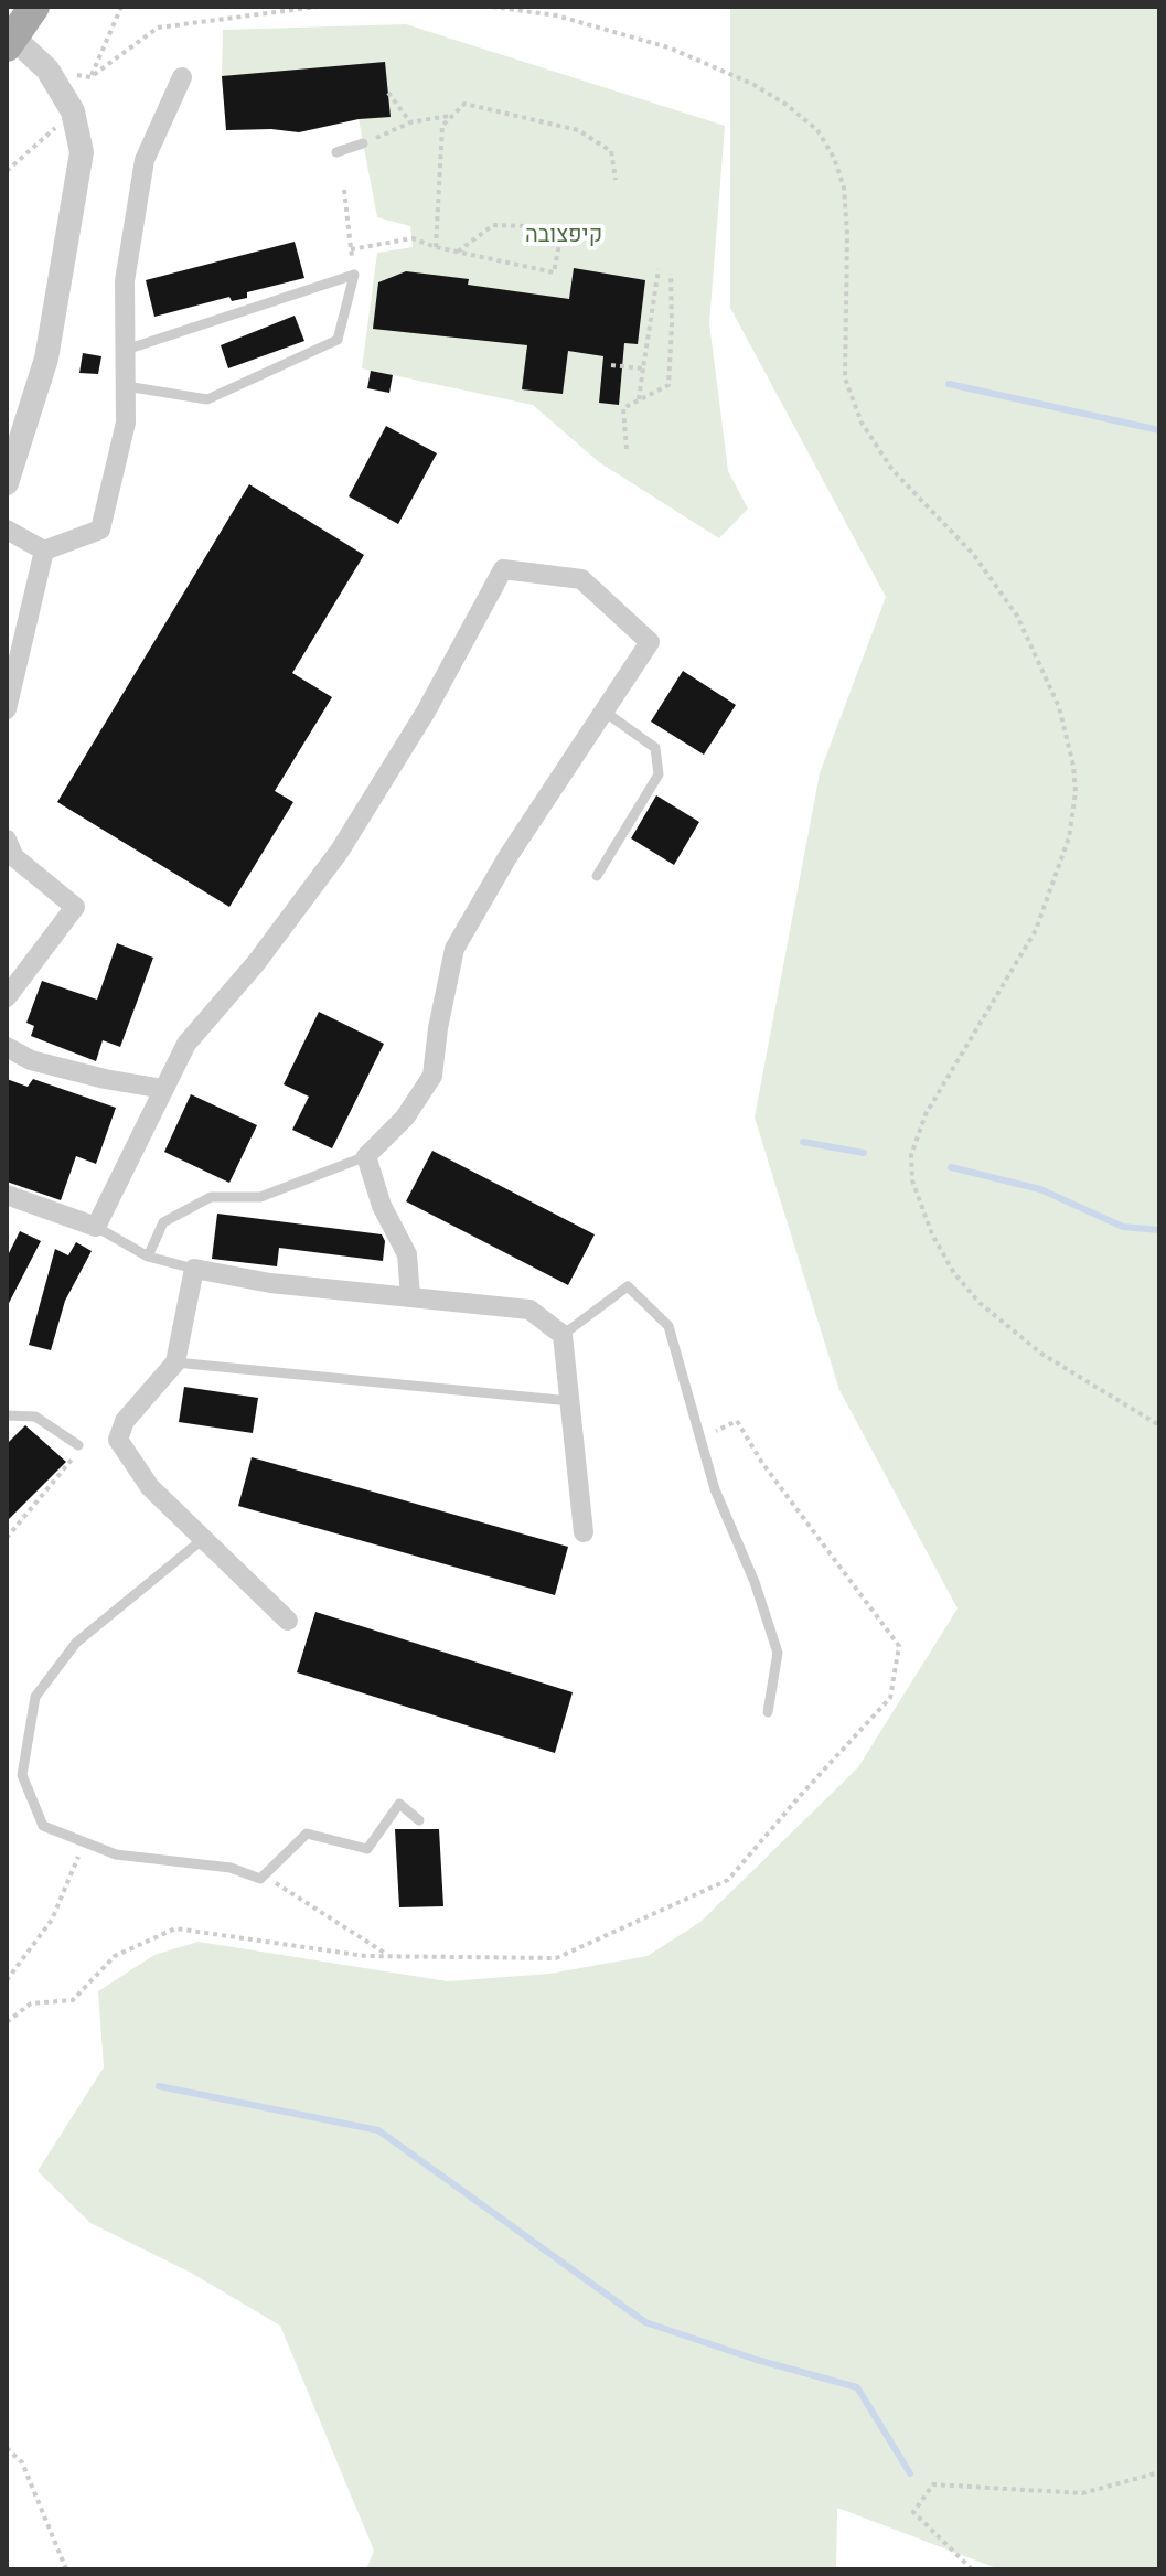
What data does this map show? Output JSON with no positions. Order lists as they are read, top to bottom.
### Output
{
  "parks": ["קיפצובה"]
}
